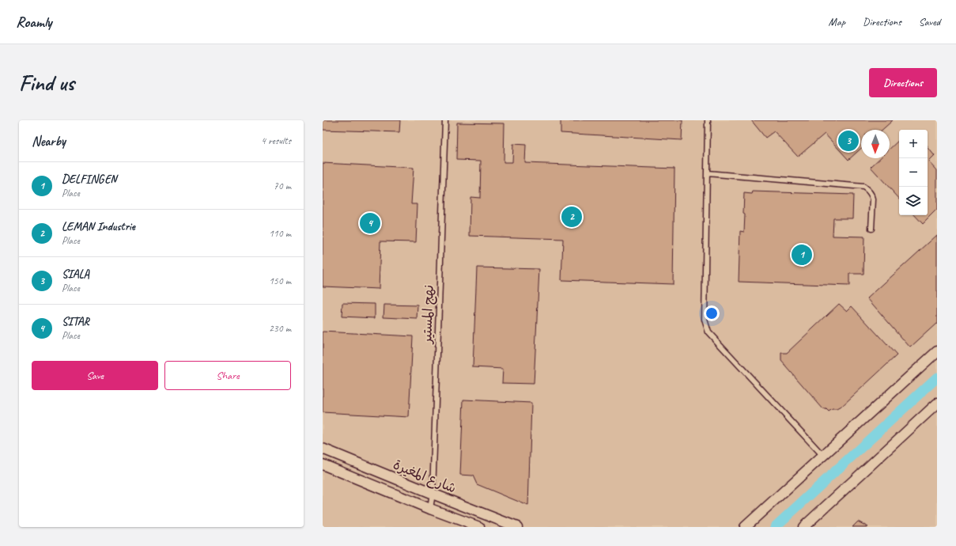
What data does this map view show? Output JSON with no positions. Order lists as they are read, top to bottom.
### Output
{
  "streets": {
    "street": ["شارع المغيرة"],
    "lane": ["نهج المستير"]
  },
  "crossings": [
    ["نهج المستير", "شارع المغيرة"]
  ],
  "north": "bottom",
  "page": {
    "header": "Roamly",
    "nav": ["Map", "Directions", "Saved"],
    "buttons": [
      "Directions",
      ["Save", "Share"]
    ],
    "title": "Find us",
    "heading": ["Nearby", "4 results"],
    "pins": [
      "3",
      "2",
      "4",
      "1"
    ],
    "map_buttons": ["+", "−"],
    "list": [
      {
        "mark": "1",
        "name": "DELFINGEN",
        "note": "Place",
        "value": "70 m"
      },
      {
        "mark": "2",
        "name": "LEMAN Industrie",
        "note": "Place",
        "value": "110 m"
      },
      {
        "mark": "3",
        "name": "SIALA",
        "note": "Place",
        "value": "150 m"
      },
      {
        "mark": "4",
        "name": "SITAR",
        "note": "Place",
        "value": "230 m"
      }
    ]
  }
}
